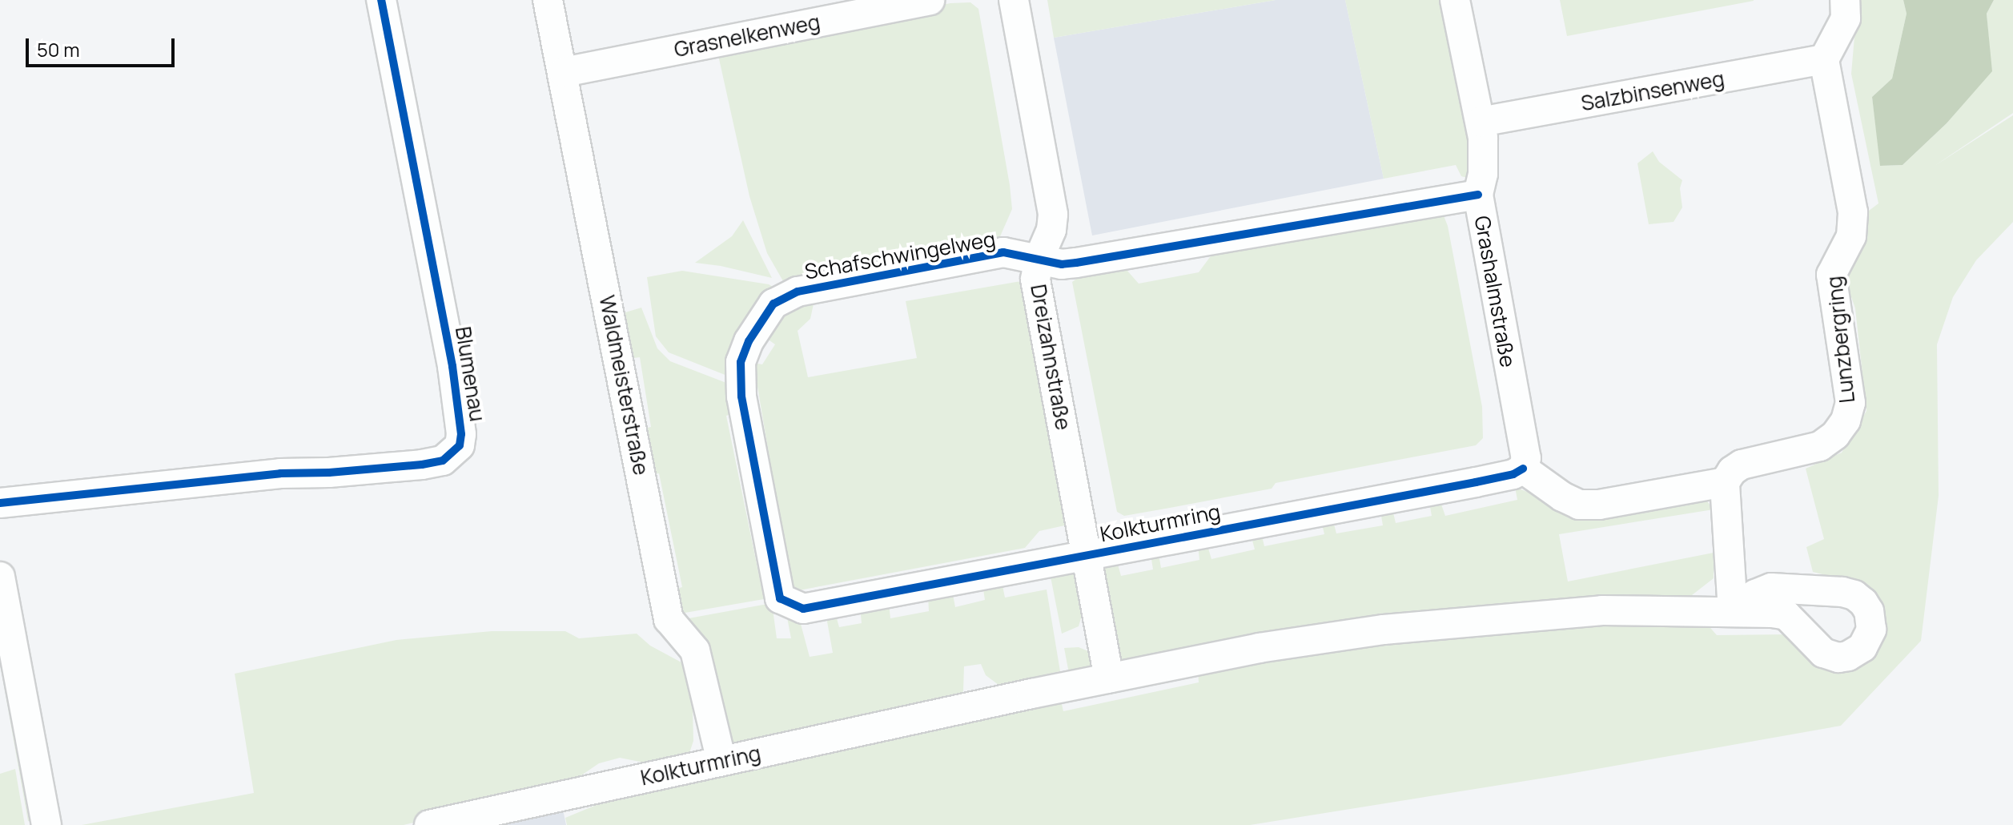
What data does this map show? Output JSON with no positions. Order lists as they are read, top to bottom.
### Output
{
  "streets": {
    "street": [
      "Grasnelkenweg",
      "Salzbinsenweg",
      "Schafschwingelweg",
      "Grashalmstraße",
      "Lunzbergring",
      "Dreizahnstraße",
      "Blumenau",
      "Waldmeisterstraße",
      "Kolkturmring"
    ]
  },
  "crossings": [
    ["Grasnelkenweg", "Waldmeisterstraße"],
    ["Salzbinsenweg", "Grashalmstraße"],
    ["Salzbinsenweg", "Lunzbergring"],
    ["Schafschwingelweg", "Grashalmstraße"],
    ["Schafschwingelweg", "Dreizahnstraße"],
    ["Schafschwingelweg", "Kolkturmring"],
    ["Grashalmstraße", "Kolkturmring"],
    ["Lunzbergring", "Kolkturmring"],
    ["Dreizahnstraße", "Kolkturmring"],
    ["Waldmeisterstraße", "Kolkturmring"]
  ],
  "scale_bar": "50 m"
}
